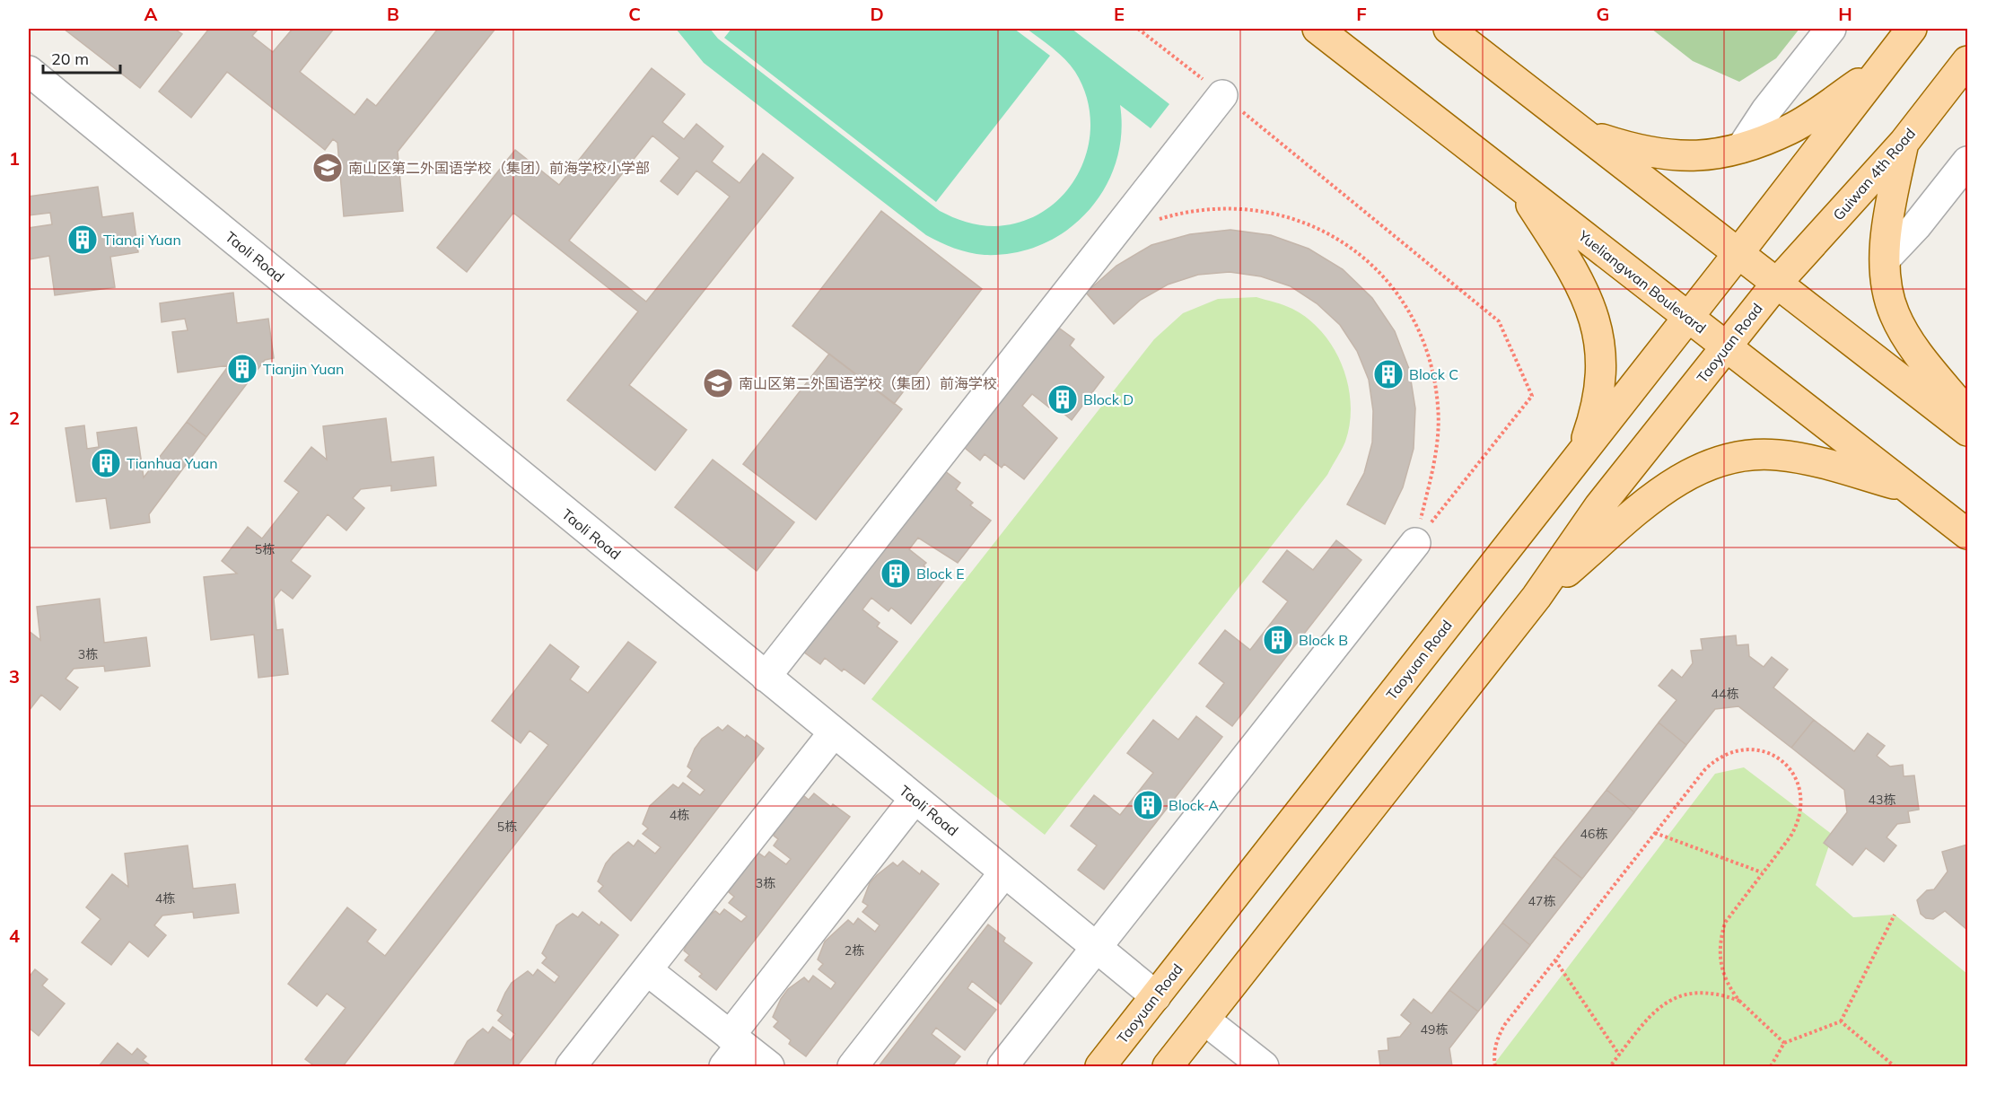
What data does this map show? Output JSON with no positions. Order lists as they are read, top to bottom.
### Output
{
  "streets": {
    "main road": ["Guiwan 4th Road", "Yueliangwan Boulevard", "Taoyuan Road"],
    "street": ["Taoli Road"]
  },
  "crossings": [
    ["Guiwan 4th Road", "Taoyuan Road"],
    ["Taoli Road", "Taoyuan Road"],
    ["Yueliangwan Boulevard", "Taoyuan Road"]
  ],
  "places": {
    "school or university": ["南山区第二外国语学校（集团）前海学校小学部", "南山区第二外国语学校（集团）前海学校"],
    "building": [
      "Tianqi Yuan",
      "Tianjin Yuan",
      "Block C",
      "Block D",
      "Tianhua Yuan",
      "Block E",
      "Block B",
      "Block A"
    ]
  },
  "house_numbers": [
    "5栋",
    "3栋",
    "44栋",
    "43栋",
    "4栋",
    "5栋",
    "46栋",
    "3栋",
    "4栋",
    "47栋",
    "2栋",
    "49栋"
  ],
  "scale_bar": "20 m",
  "grid": {
    "columns": [
      "A",
      "B",
      "C",
      "D",
      "E",
      "F",
      "G",
      "H"
    ],
    "rows": [
      "1",
      "2",
      "3",
      "4"
    ]
  }
}
